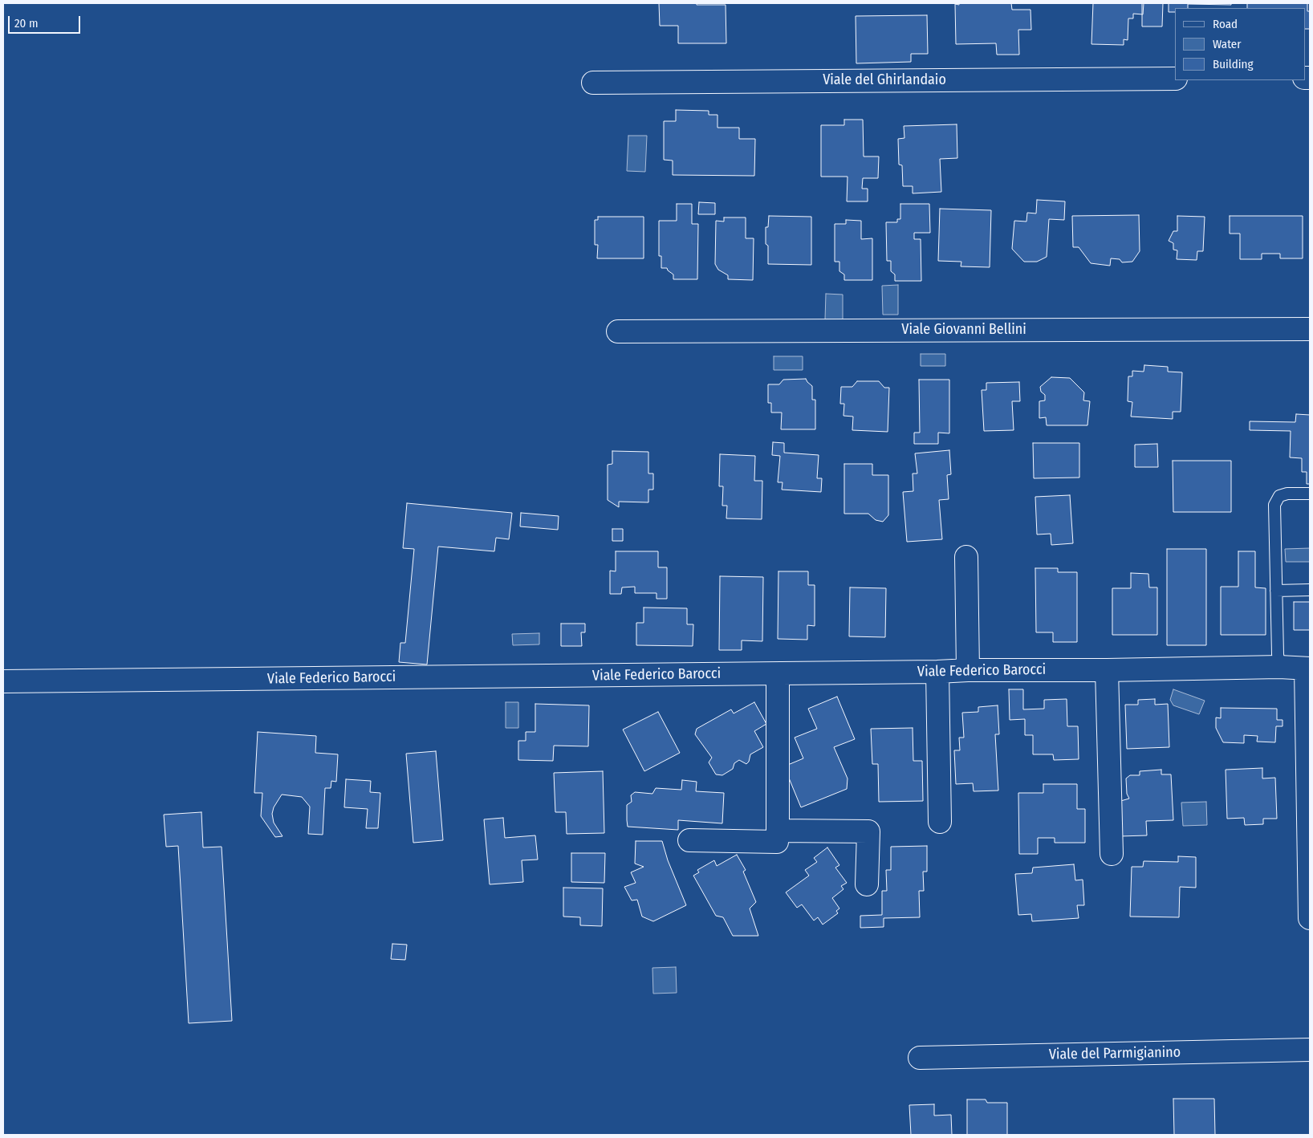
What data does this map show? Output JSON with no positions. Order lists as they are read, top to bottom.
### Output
{
  "streets": {
    "street": [
      "Viale del Ghirlandaio",
      "Viale Giovanni Bellini",
      "Viale Federico Barocci",
      "Viale del Parmigianino"
    ]
  },
  "legend": ["Road", "Water", "Building"],
  "scale_bar": "20 m"
}
